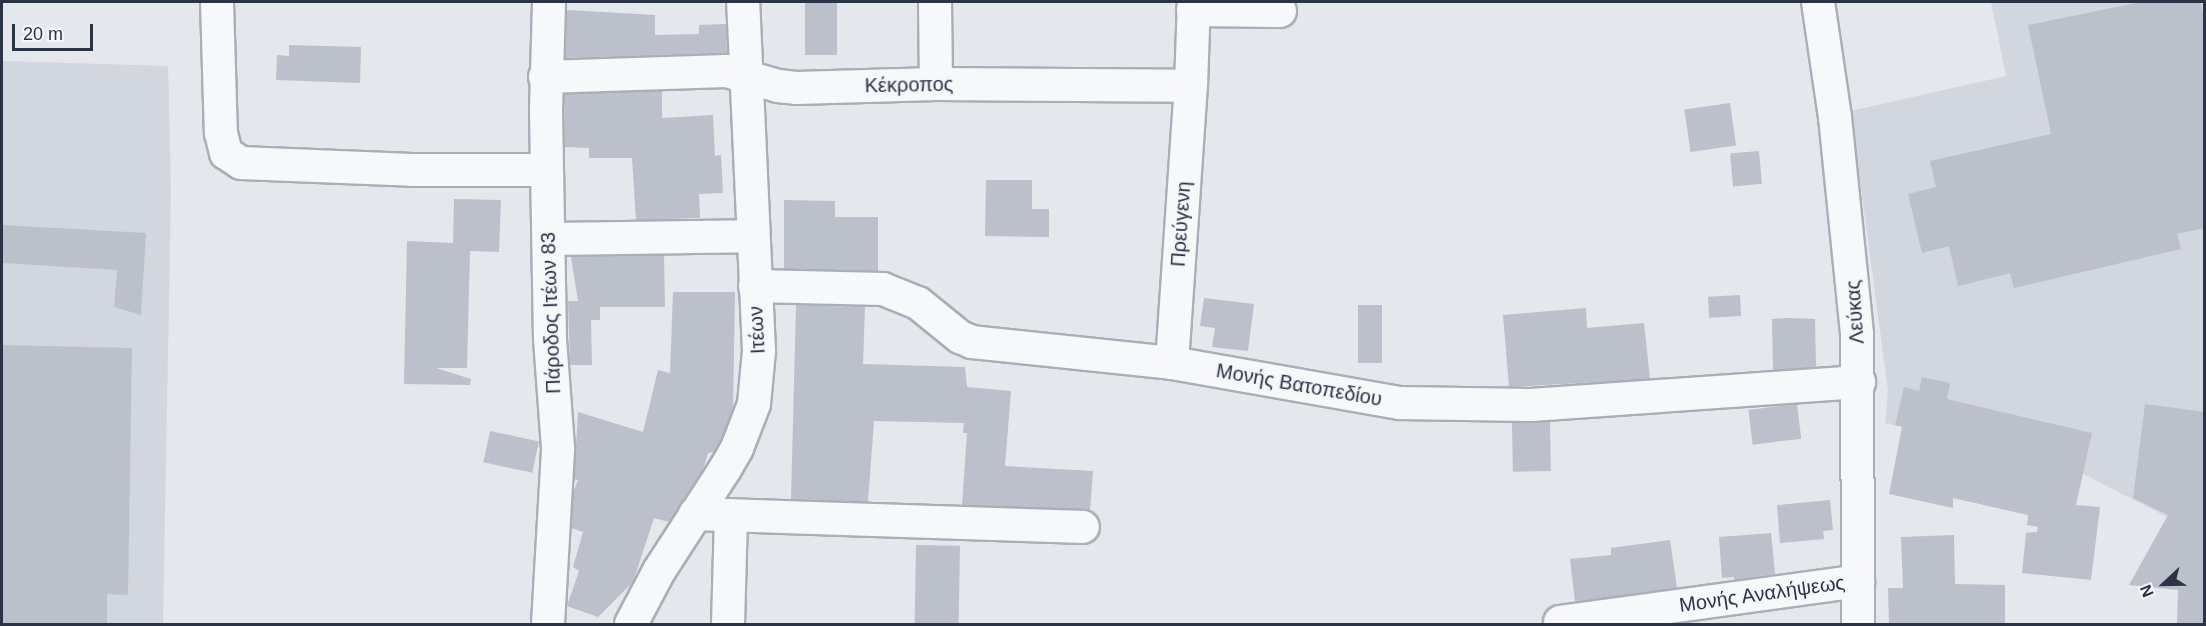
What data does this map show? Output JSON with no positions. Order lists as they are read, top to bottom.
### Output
{
  "streets": {
    "street": [
      "Κέκροπος",
      "Πρεύγενη",
      "Λεύκας",
      "Πάροδος Ιτέων 83",
      "Ιτέων",
      "Μονής Βατοπεδίου",
      "Μονής Αναλήψεως"
    ]
  },
  "crossings": [
    ["Κέκροπος", "Πρεύγενη"],
    ["Κέκροπος", "Πάροδος Ιτέων 83"],
    ["Κέκροπος", "Ιτέων"],
    ["Πρεύγενη", "Μονής Βατοπεδίου"],
    ["Λεύκας", "Μονής Βατοπεδίου"],
    ["Λεύκας", "Μονής Αναλήψεως"],
    ["Ιτέων", "Μονής Βατοπεδίου"]
  ],
  "scale_bar": "20 m",
  "north": "left"
}
